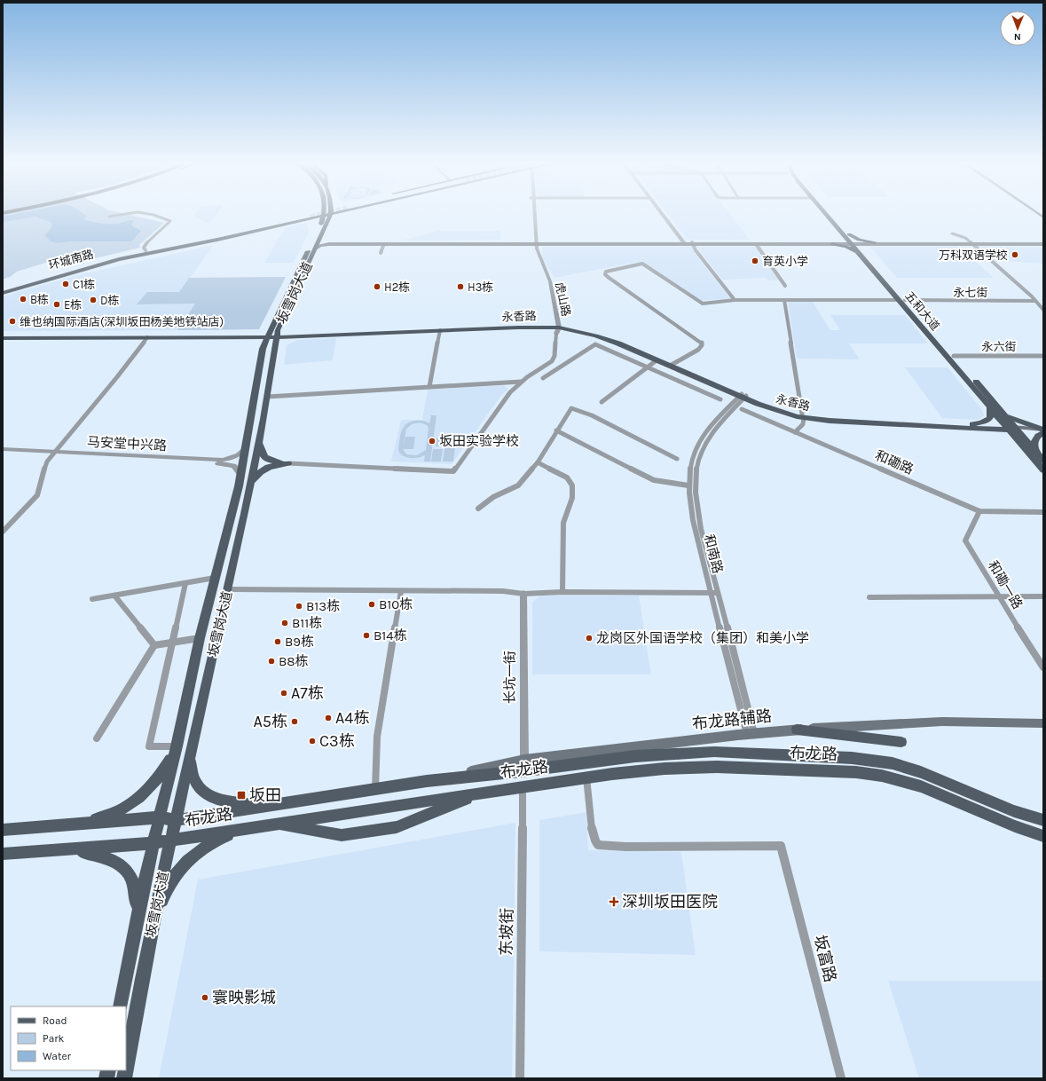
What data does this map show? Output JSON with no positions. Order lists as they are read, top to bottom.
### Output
{
  "streets": {
    "main road": [
      "环城南路",
      "坂雪岗大道",
      "五和大道",
      "永香路",
      "布龙路辅路",
      "布龙路"
    ],
    "street": [
      "永七街",
      "虎山路",
      "永六街",
      "马安堂中兴路",
      "和磡路",
      "和南路",
      "和磡一路",
      "长坑一街",
      "东坡街",
      "坂富路"
    ]
  },
  "crossings": [
    ["永七街", "五和大道"],
    ["永七街", "永香路"],
    ["坂雪岗大道", "永香路"],
    ["坂雪岗大道", "马安堂中兴路"],
    ["坂雪岗大道", "布龙路"],
    ["虎山路", "永香路"],
    ["五和大道", "永香路"],
    ["五和大道", "永六街"],
    ["永香路", "和南路"],
    ["和磡路", "和磡一路"],
    ["和南路", "布龙路辅路"],
    ["长坑一街", "布龙路辅路"],
    ["布龙路辅路", "布龙路"],
    ["布龙路", "东坡街"],
    ["布龙路", "坂富路"]
  ],
  "places": {
    "other": [
      "万科双语学校",
      "育英小学",
      "C1栋",
      "H2栋",
      "H3栋",
      "B栋",
      "D栋",
      "E栋",
      "维也纳国际酒店(深圳坂田杨美地铁站店)",
      "坂田实验学校",
      "B10栋",
      "B13栋",
      "B11栋",
      "B14栋",
      "龙岗区外国语学校（集团）和美小学",
      "B9栋",
      "B8栋",
      "A7栋",
      "A4栋",
      "A5栋",
      "C3栋",
      "寰映影城"
    ],
    "transit": ["坂田"],
    "health": ["深圳坂田医院"]
  },
  "legend": ["Road", "Park", "Water"],
  "north": "bottom"
}
